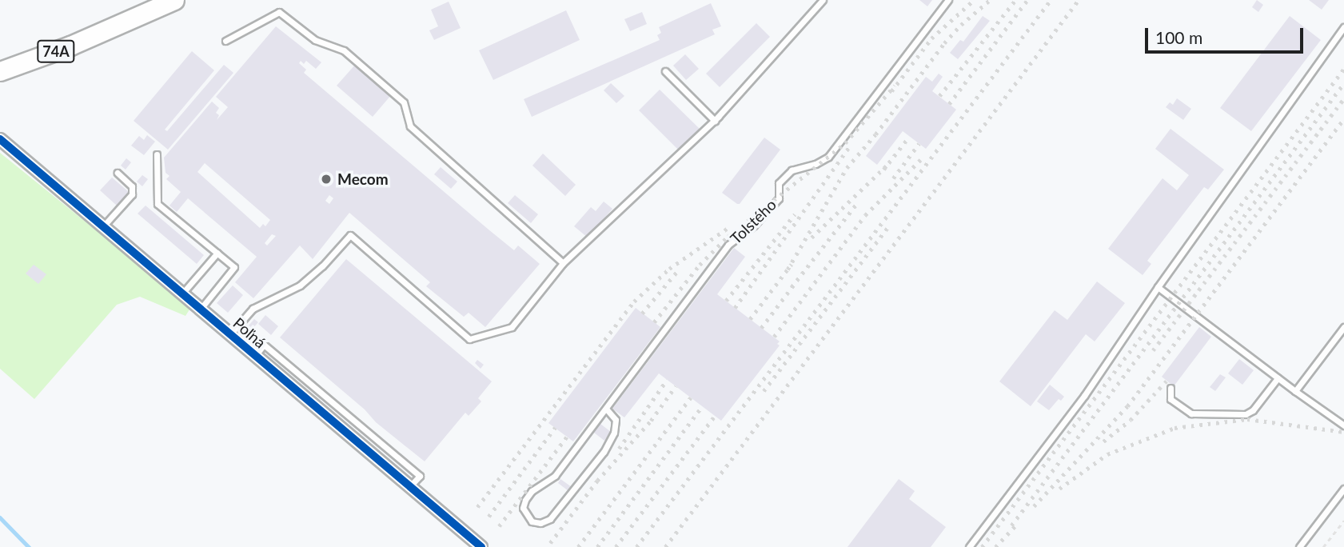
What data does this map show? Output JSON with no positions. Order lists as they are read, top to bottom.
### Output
{
  "streets": {
    "main road": ["74A"],
    "street": ["Poľná"],
    "lane": ["Tolstého"]
  },
  "places": ["Mecom"],
  "scale_bar": "100 m"
}
